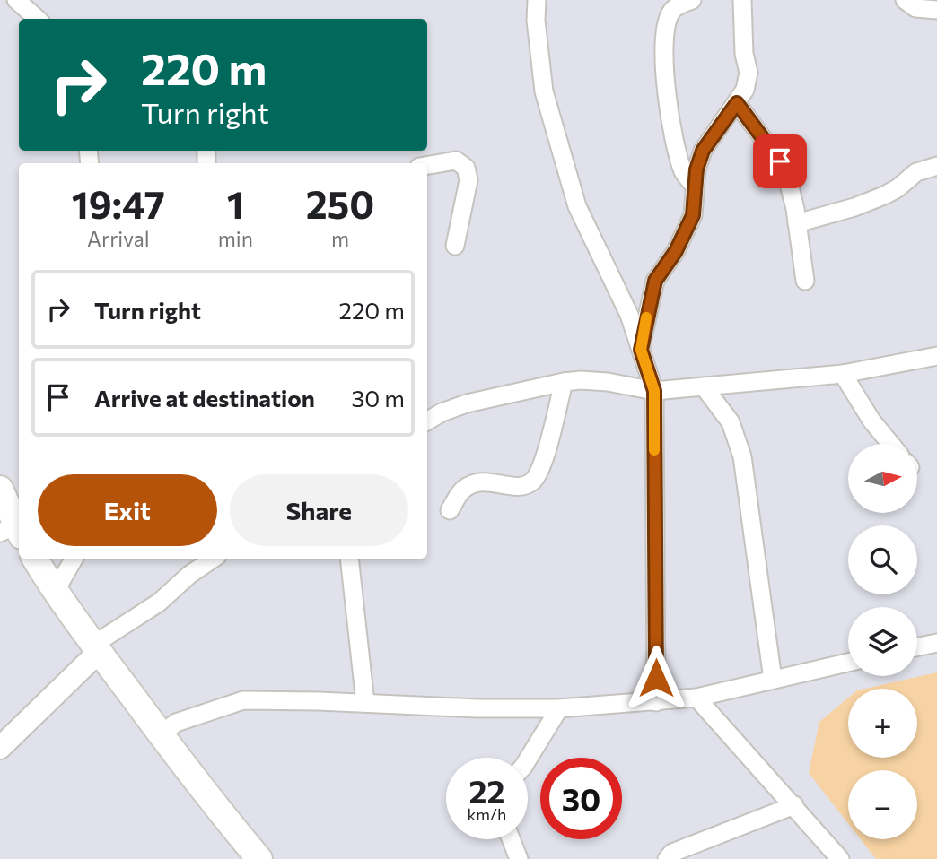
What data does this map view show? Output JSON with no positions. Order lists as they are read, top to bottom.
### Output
{
  "north": "right",
  "page": {
    "turn": ["220 m", "Turn right"],
    "eta": [
      "19:47",
      "Arrival",
      "1",
      "min",
      "250",
      "m"
    ],
    "list": [
      {
        "name": "Turn right",
        "value": "220 m"
      },
      {
        "name": "Arrive at destination",
        "value": "30 m"
      }
    ],
    "map_buttons": ["+", "−"],
    "buttons": ["Exit", "Share"],
    "speed": "22 km/h",
    "limit": "30"
  }
}
